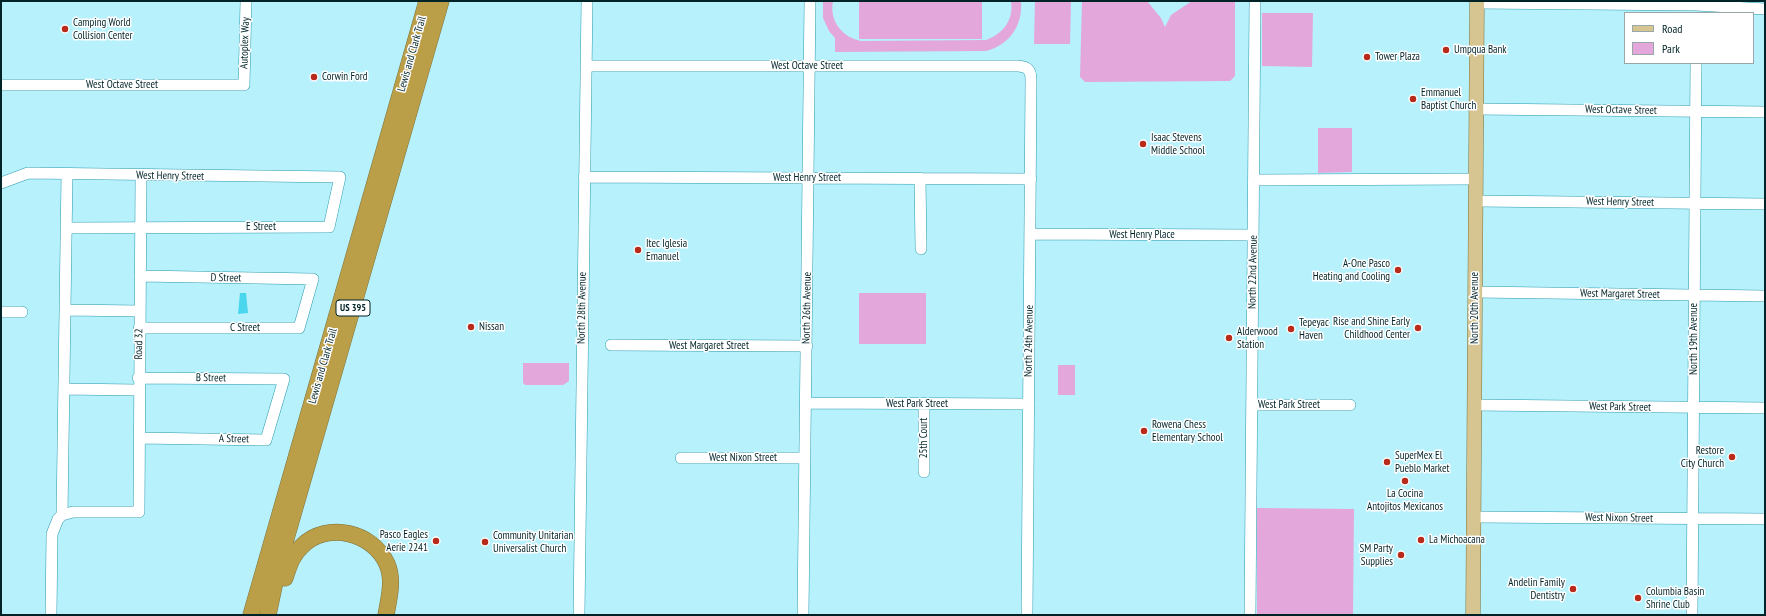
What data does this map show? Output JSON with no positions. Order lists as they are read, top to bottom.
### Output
{
  "streets": {
    "highway": ["Lewis and Clark Trail", "US 395"],
    "main road": ["North 20th Avenue"],
    "street": [
      "Autoplex Way",
      "West Octave Street",
      "West Henry Street",
      "E Street",
      "West Henry Place",
      "North 22nd Avenue",
      "D Street",
      "West Margaret Street",
      "North 28th Avenue",
      "North 26th Avenue",
      "C Street",
      "North 19th Avenue",
      "North 24th Avenue",
      "Road 32",
      "B Street",
      "West Park Street",
      "25th Court",
      "A Street",
      "West Nixon Street"
    ]
  },
  "crossings": [
    ["Autoplex Way", "West Octave Street"],
    ["West Octave Street", "North 28th Avenue"],
    ["West Octave Street", "North 26th Avenue"],
    ["West Octave Street", "North 20th Avenue"],
    ["West Octave Street", "North 19th Avenue"],
    ["West Octave Street", "North 24th Avenue"],
    ["West Henry Street", "E Street"],
    ["West Henry Street", "North 28th Avenue"],
    ["West Henry Street", "North 26th Avenue"],
    ["West Henry Street", "North 20th Avenue"],
    ["West Henry Street", "North 19th Avenue"],
    ["West Henry Street", "North 24th Avenue"],
    ["West Henry Street", "Road 32"],
    ["E Street", "Road 32"],
    ["West Henry Place", "North 22nd Avenue"],
    ["West Henry Place", "North 24th Avenue"],
    ["North 22nd Avenue", "West Park Street"],
    ["D Street", "C Street"],
    ["D Street", "Road 32"],
    ["West Margaret Street", "North 26th Avenue"],
    ["West Margaret Street", "North 20th Avenue"],
    ["West Margaret Street", "North 19th Avenue"],
    ["North 26th Avenue", "West Park Street"],
    ["North 26th Avenue", "West Nixon Street"],
    ["North 20th Avenue", "West Park Street"],
    ["North 20th Avenue", "West Nixon Street"],
    ["C Street", "Road 32"],
    ["North 19th Avenue", "West Park Street"],
    ["North 19th Avenue", "West Nixon Street"],
    ["North 24th Avenue", "West Park Street"],
    ["Road 32", "B Street"],
    ["Road 32", "A Street"],
    ["B Street", "A Street"],
    ["West Park Street", "25th Court"]
  ],
  "places": [
    "Camping World Collision Center",
    "Umpqua Bank",
    "Tower Plaza",
    "Corwin Ford",
    "Emmanuel Baptist Church",
    "Isaac Stevens Middle School",
    "Itec Iglesia Emanuel",
    "A-One Pasco Heating and Cooling",
    "Nissan",
    "Rise and Shine Early Childhood Center",
    "Tepeyac Haven",
    "Alderwood Station",
    "Rowena Chess Elementary School",
    "Restore City Church",
    "SuperMex El Pueblo Market",
    "La Cocina Antojitos Mexicanos",
    "La Michoacana",
    "Pasco Eagles Aerie 2241",
    "Community Unitarian Universalist Church",
    "SM Party Supplies",
    "Andelin Family Dentistry",
    "Columbia Basin Shrine Club"
  ],
  "legend": ["Road", "Park"]
}
